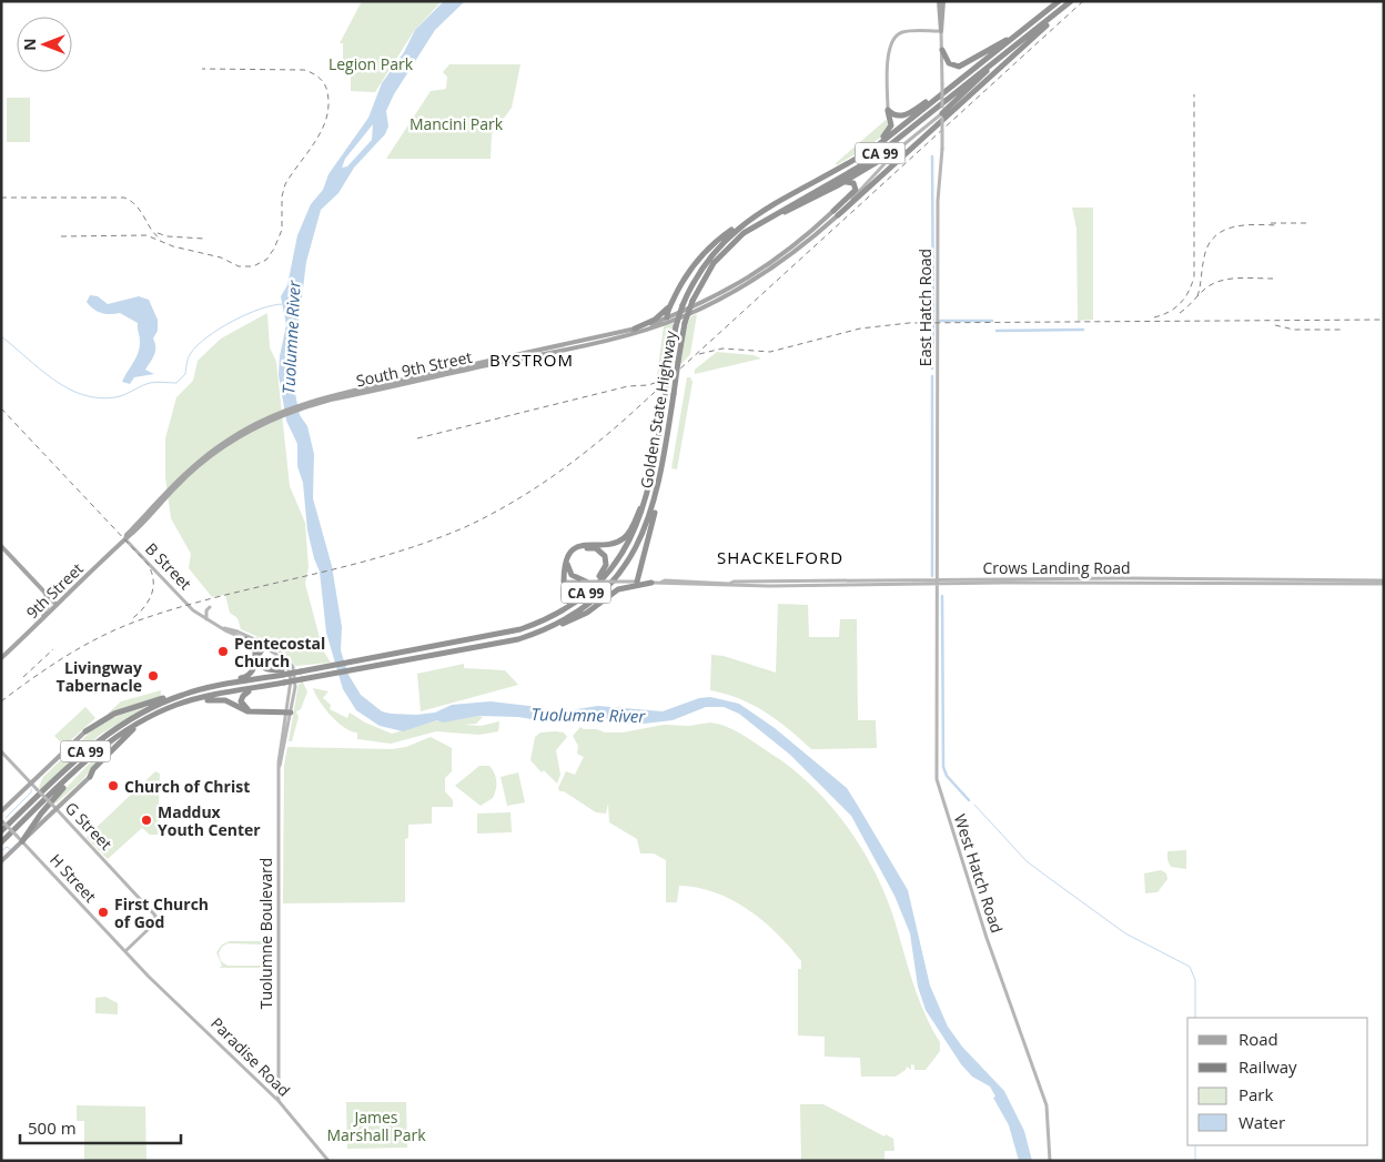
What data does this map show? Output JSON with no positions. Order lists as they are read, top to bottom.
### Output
{
  "streets": {
    "highway": ["CA 99", "Golden State Highway"],
    "main road": [
      "East Hatch Road",
      "South 9th Street",
      "B Street",
      "Crows Landing Road",
      "9th Street",
      "G Street",
      "West Hatch Road",
      "H Street",
      "Tuolumne Boulevard",
      "Paradise Road"
    ]
  },
  "crossings": [
    ["CA 99", "Golden State Highway"],
    ["East Hatch Road", "Golden State Highway"],
    ["East Hatch Road", "Crows Landing Road"],
    ["East Hatch Road", "West Hatch Road"],
    ["South 9th Street", "9th Street"],
    ["B Street", "9th Street"],
    ["B Street", "Tuolumne Boulevard"],
    ["Crows Landing Road", "West Hatch Road"],
    ["G Street", "H Street"],
    ["H Street", "Paradise Road"],
    ["Tuolumne Boulevard", "Paradise Road"]
  ],
  "districts": ["BYSTROM", "SHACKELFORD"],
  "water": ["Tuolumne River"],
  "parks": ["Legion Park", "Mancini Park", "James Marshall Park"],
  "places": [
    "Pentecostal Church",
    "Livingway Tabernacle",
    "Church of Christ",
    "Maddux Youth Center",
    "First Church of God"
  ],
  "legend": [
    "Road",
    "Railway",
    "Park",
    "Water"
  ],
  "scale_bar": "500 m",
  "north": "left"
}
